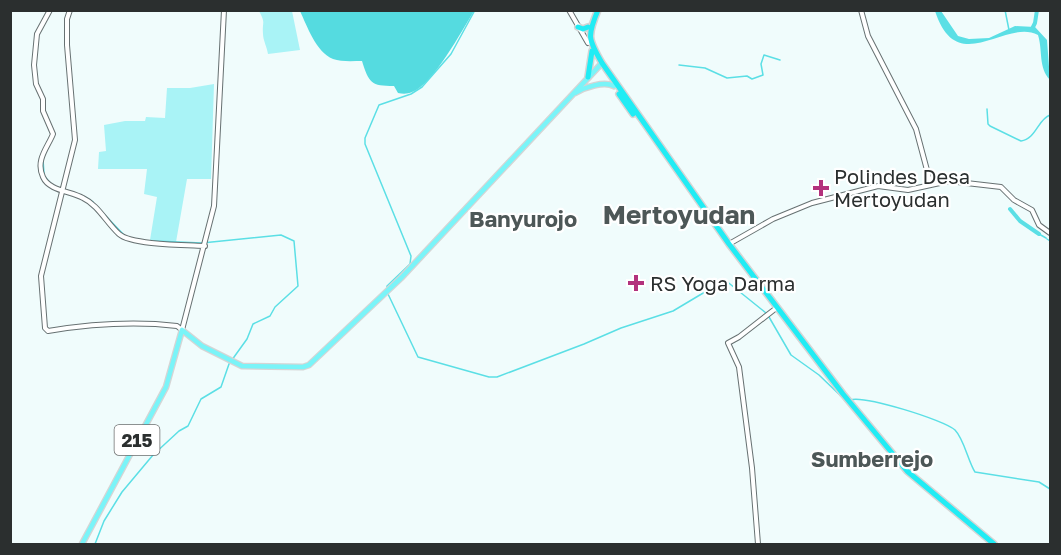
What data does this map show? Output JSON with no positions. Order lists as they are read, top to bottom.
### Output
{
  "streets": {
    "main road": ["215"]
  },
  "districts": ["Mertoyudan", "Banyurojo", "Sumberrejo"],
  "places": {
    "health": ["Polindes Desa Mertoyudan", "RS Yoga Darma"]
  }
}
